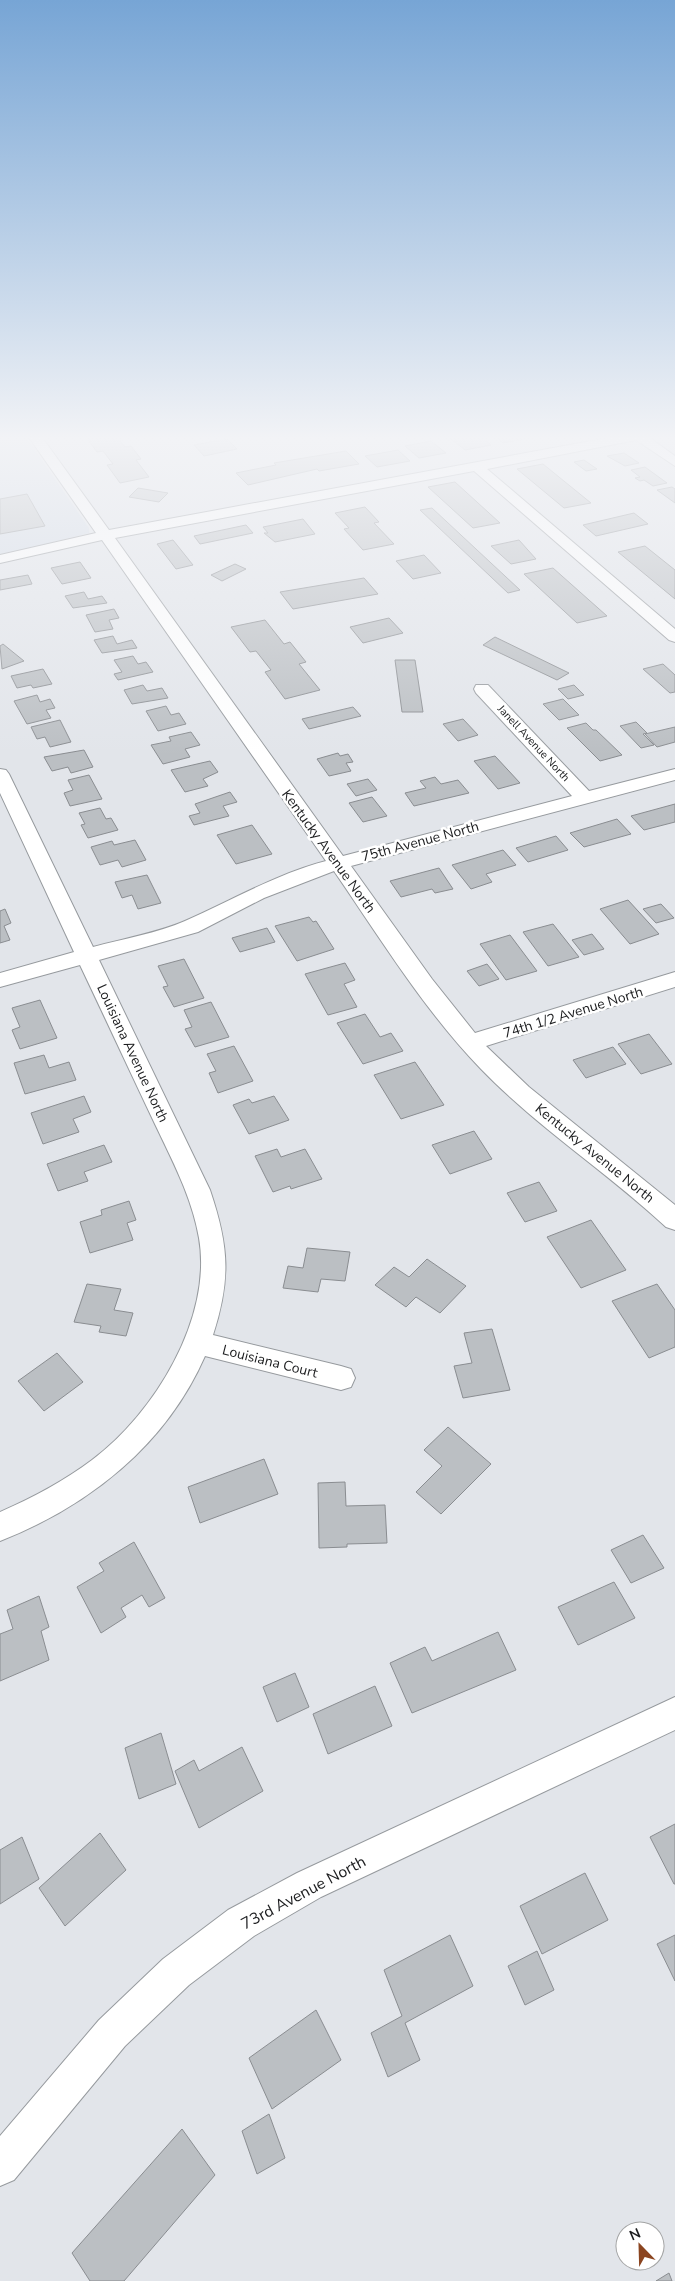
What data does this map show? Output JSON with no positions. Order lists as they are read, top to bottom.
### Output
{
  "streets": {
    "street": [
      "Janell Avenue North",
      "75th Avenue North",
      "Kentucky Avenue North",
      "74th 1/2 Avenue North",
      "Louisiana Avenue North",
      "Louisiana Court",
      "73rd Avenue North"
    ]
  },
  "crossings": [
    ["Janell Avenue North", "75th Avenue North"],
    ["75th Avenue North", "Kentucky Avenue North"],
    ["75th Avenue North", "Louisiana Avenue North"],
    ["Kentucky Avenue North", "74th 1/2 Avenue North"],
    ["Louisiana Avenue North", "Louisiana Court"]
  ],
  "north": "top left"
}
